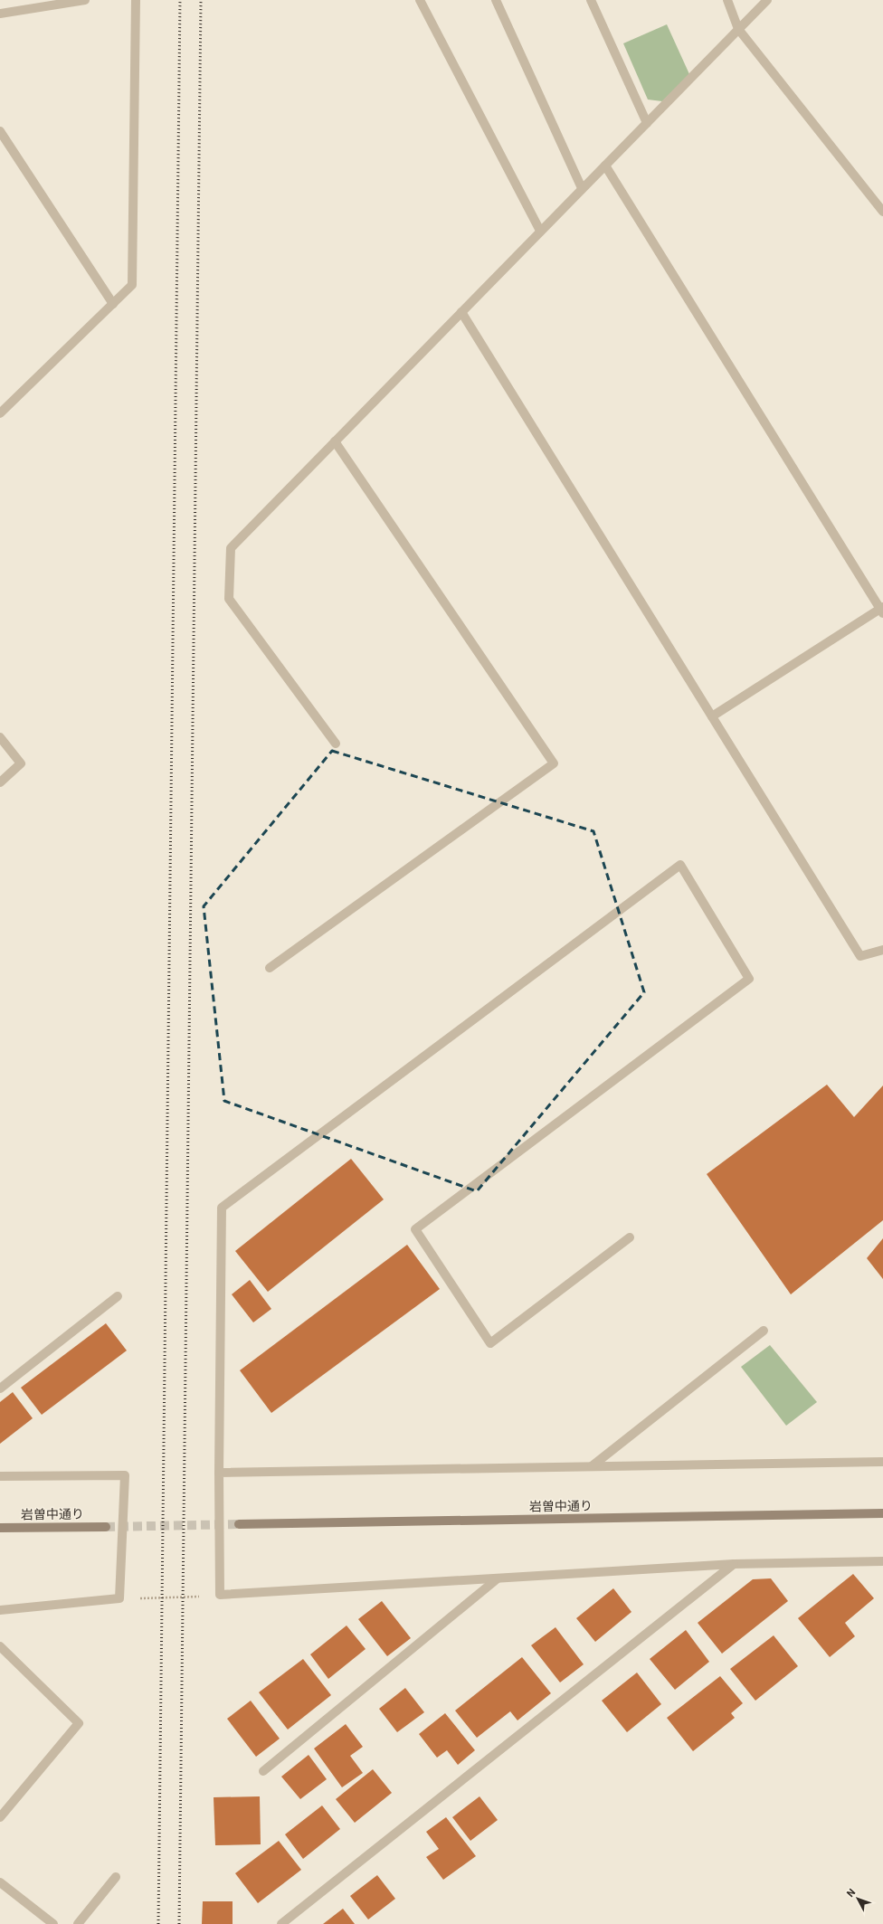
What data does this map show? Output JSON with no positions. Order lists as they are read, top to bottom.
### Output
{
  "streets": {
    "street": ["岩曽中通り"]
  },
  "north": "top left"
}
